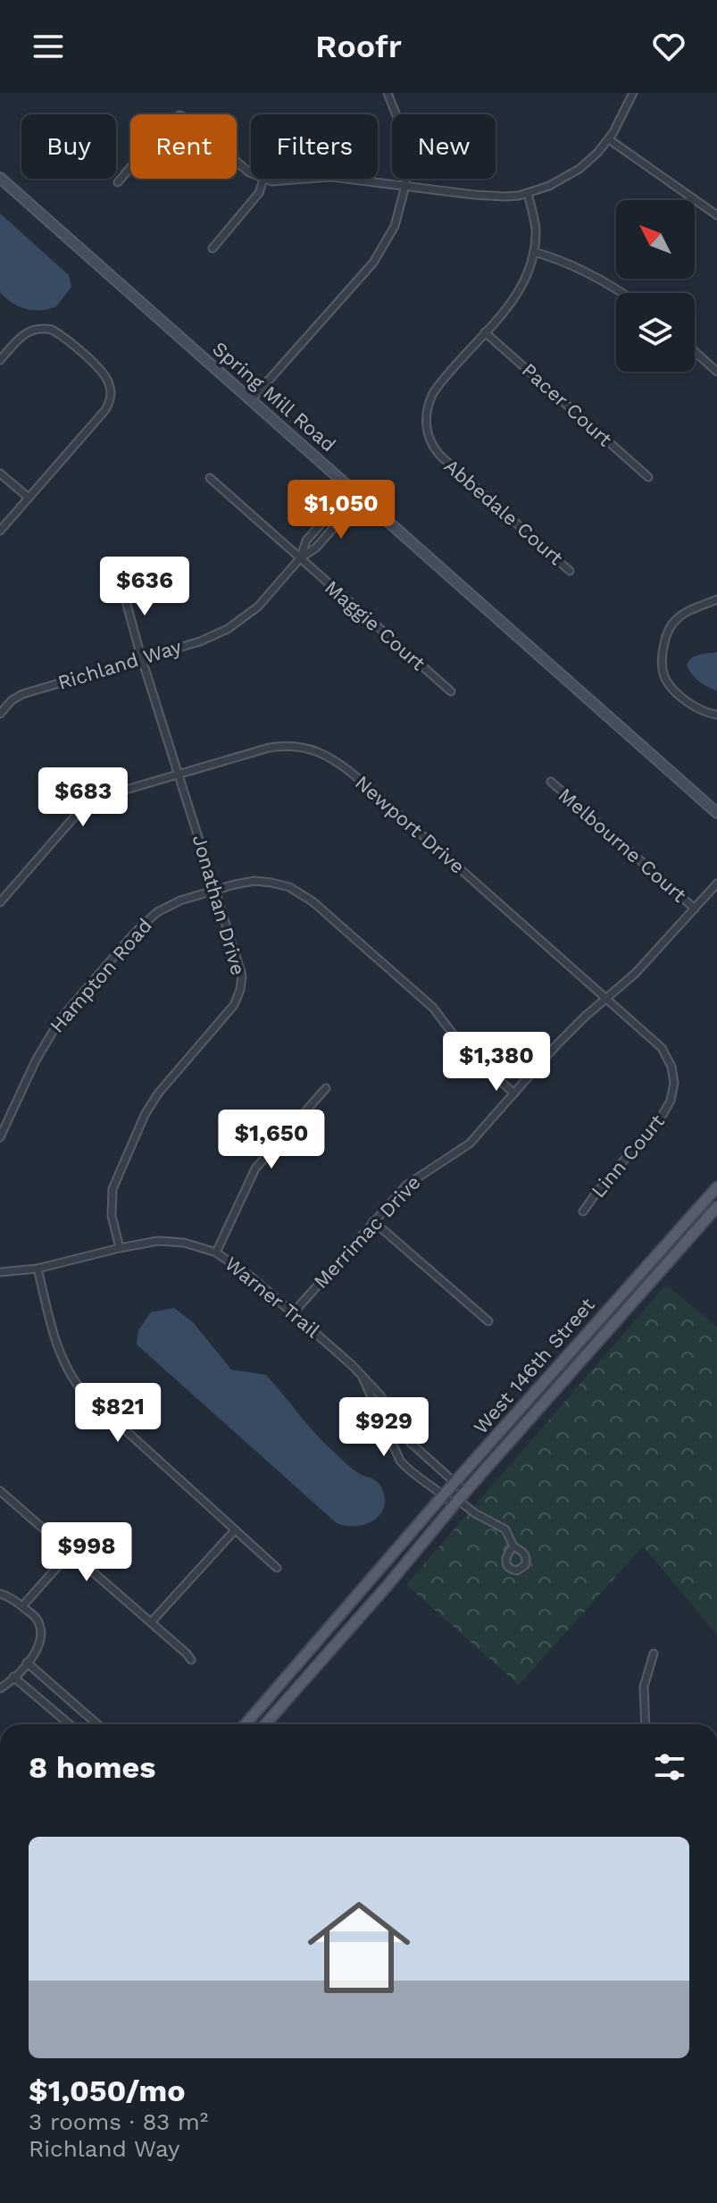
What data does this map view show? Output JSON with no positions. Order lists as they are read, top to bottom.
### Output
{
  "streets": {
    "main road": ["West 146th Street"],
    "street": [
      "Spring Mill Road",
      "Pacer Court",
      "Abbedale Court",
      "Maggie Court",
      "Richland Way",
      "Newport Drive",
      "Melbourne Court",
      "Jonathan Drive",
      "Hampton Road",
      "Linn Court",
      "Merrimac Drive",
      "Warner Trail"
    ]
  },
  "crossings": [
    ["Spring Mill Road", "Richland Way"],
    ["Pacer Court", "Abbedale Court"],
    ["Maggie Court", "Richland Way"],
    ["Richland Way", "Jonathan Drive"],
    ["Newport Drive", "Jonathan Drive"],
    ["Newport Drive", "Linn Court"],
    ["Newport Drive", "Merrimac Drive"],
    ["Melbourne Court", "Merrimac Drive"],
    ["Jonathan Drive", "Hampton Road"],
    ["Jonathan Drive", "Warner Trail"],
    ["Hampton Road", "Merrimac Drive"],
    ["Linn Court", "Merrimac Drive"],
    ["Merrimac Drive", "Warner Trail"],
    ["Warner Trail", "West 146th Street"]
  ],
  "north": "top left",
  "page": {
    "header": "Roofr",
    "chip": [
      "Buy",
      "Rent",
      "Filters",
      "New"
    ],
    "price": [
      "$1,050",
      "$636",
      "$683",
      "$1,380",
      "$1,650",
      "$821",
      "$929",
      "$998"
    ],
    "heading": "8 homes",
    "list": [
      {
        "name": "$1,050/mo",
        "note": "3 rooms · 83 m² · Richland Way"
      }
    ]
  }
}
